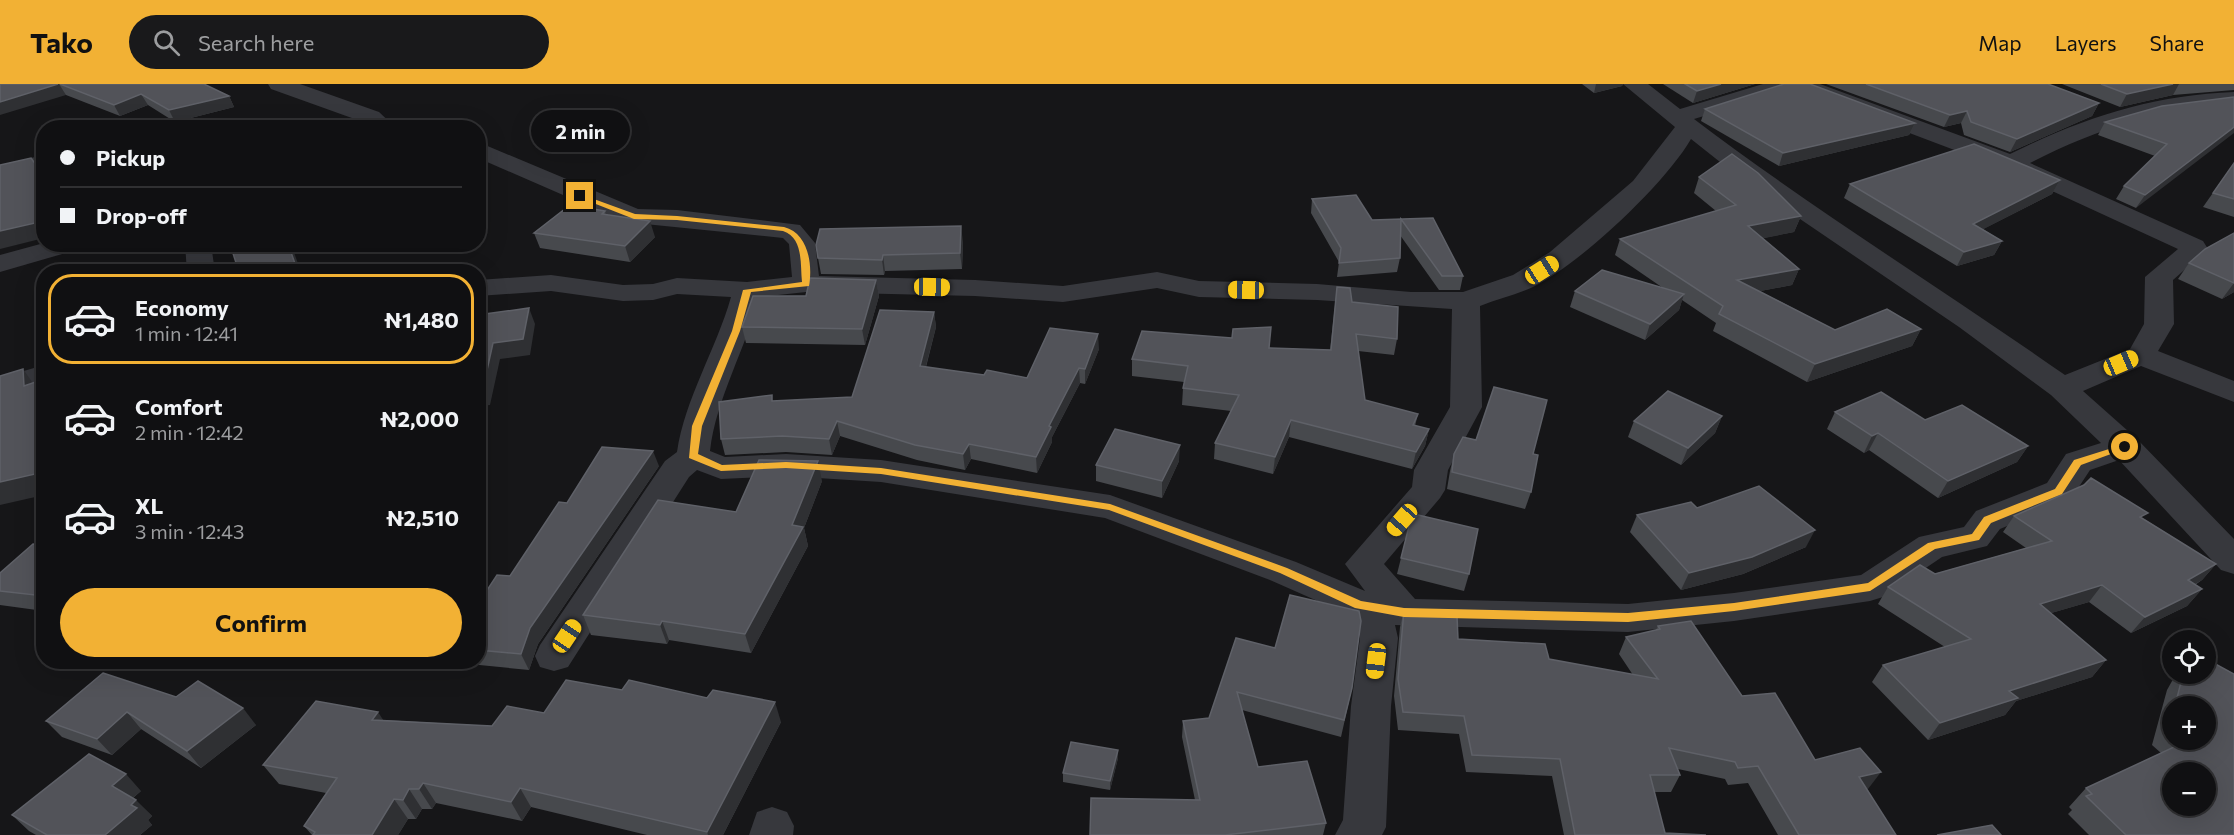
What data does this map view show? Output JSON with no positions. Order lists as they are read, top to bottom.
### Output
{
  "page": {
    "header": "Tako",
    "search": "Search here",
    "nav": ["Map", "Layers", "Share"],
    "bubble": "2 min",
    "banner": ["Pickup", "Drop-off"],
    "list": [
      {
        "name": "Economy",
        "note": "1 min · 12:41",
        "value": "₦1,480"
      },
      {
        "name": "Comfort",
        "note": "2 min · 12:42",
        "value": "₦2,000"
      },
      {
        "name": "XL",
        "note": "3 min · 12:43",
        "value": "₦2,510"
      }
    ],
    "buttons": "Confirm",
    "map_buttons": ["+", "−"]
  }
}
